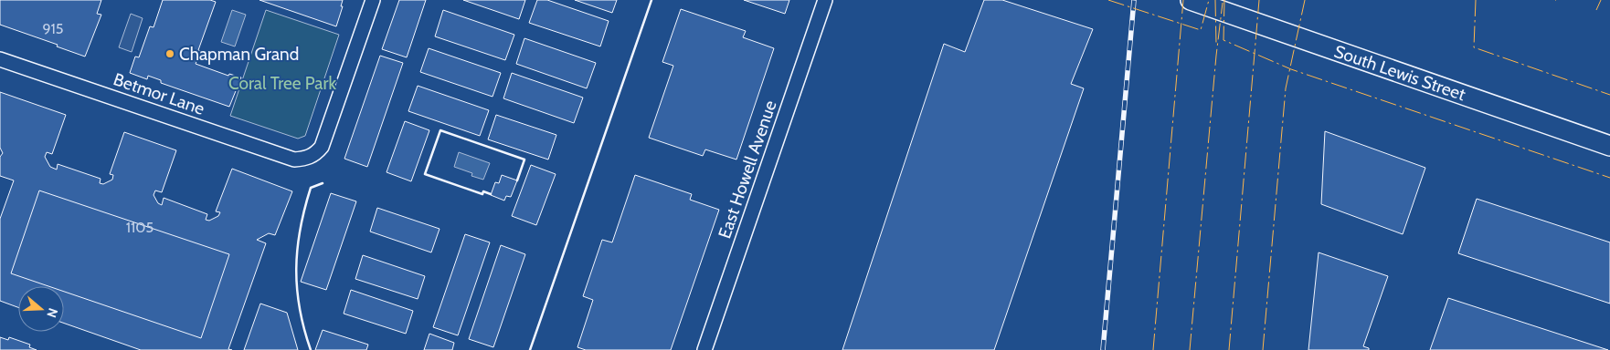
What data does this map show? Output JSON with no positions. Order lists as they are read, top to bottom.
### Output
{
  "streets": {
    "main road": ["South Lewis Street"],
    "street": ["Betmor Lane", "East Howell Avenue"]
  },
  "parks": ["Coral Tree Park"],
  "places": ["Chapman Grand"],
  "house_numbers": ["915", "1105"],
  "north": "right"
}
